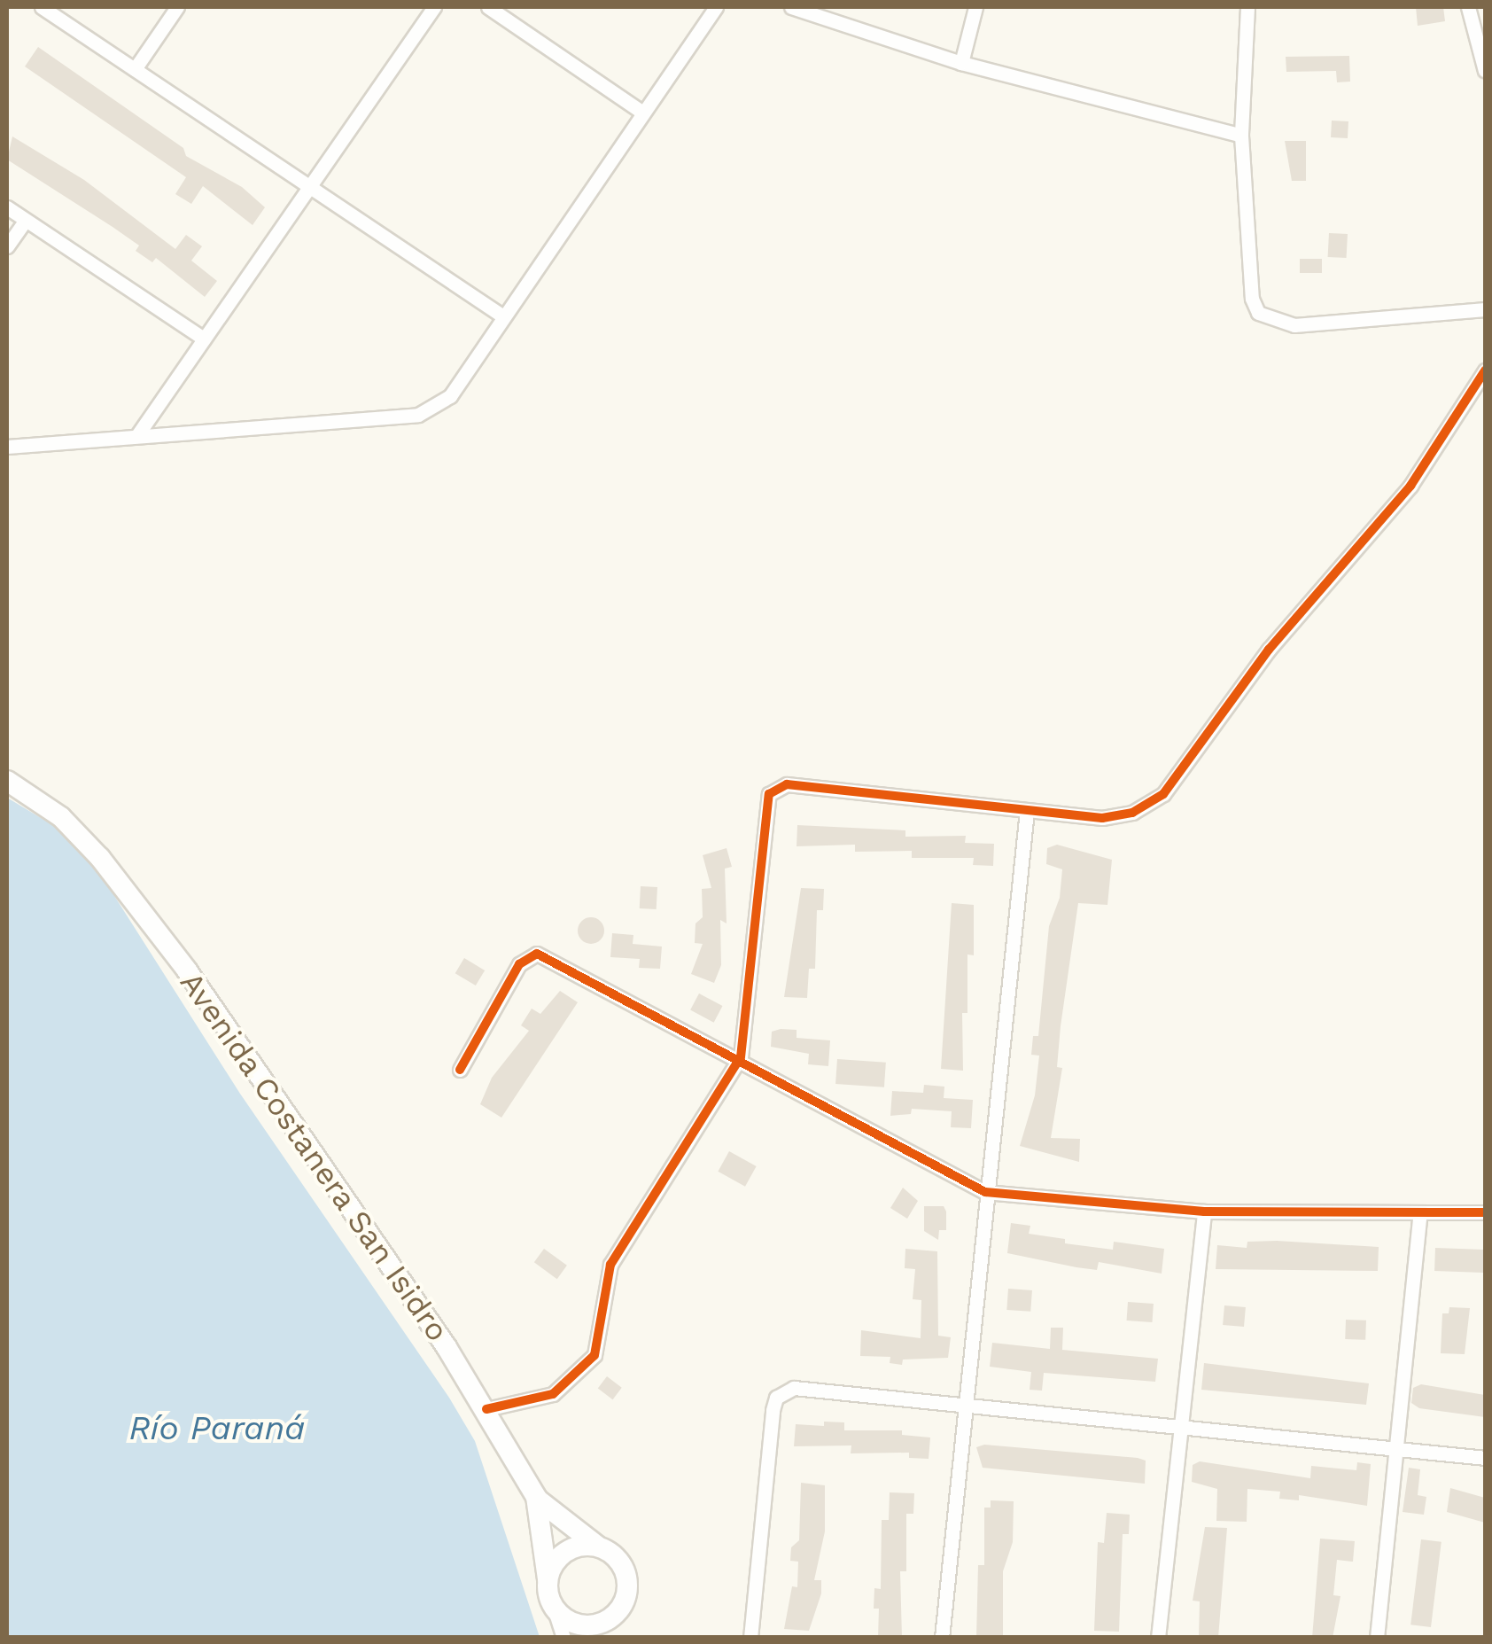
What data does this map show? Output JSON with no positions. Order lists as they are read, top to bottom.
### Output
{
  "streets": {
    "main road": ["Avenida Costanera San Isidro"]
  },
  "water": ["Río Paraná"]
}
